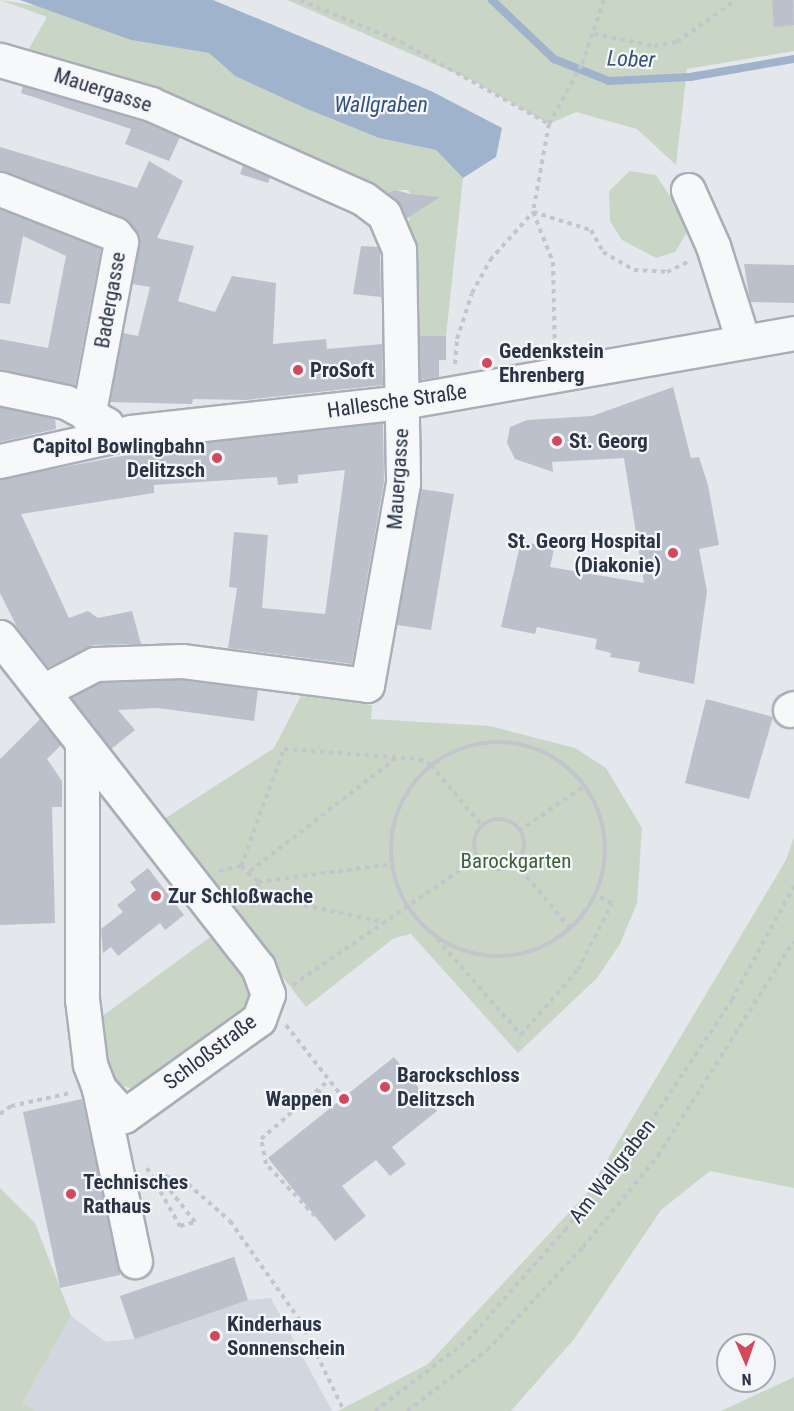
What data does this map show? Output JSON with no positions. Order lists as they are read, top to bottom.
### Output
{
  "streets": {
    "street": [
      "Mauergasse",
      "Badergasse",
      "Hallesche Straße",
      "Schloßstraße"
    ],
    "path": ["Am Wallgraben"]
  },
  "crossings": [
    ["Mauergasse", "Hallesche Straße"],
    ["Mauergasse", "Schloßstraße"]
  ],
  "water": ["Lober", "Wallgraben"],
  "parks": ["Barockgarten"],
  "places": [
    "Gedenkstein Ehrenberg",
    "ProSoft",
    "St. Georg",
    "Capitol Bowlingbahn Delitzsch",
    "St. Georg Hospital (Diakonie)",
    "Zur Schloßwache",
    "Barockschloss Delitzsch",
    "Wappen",
    "Technisches Rathaus",
    "Kinderhaus Sonnenschein"
  ],
  "north": "bottom"
}
